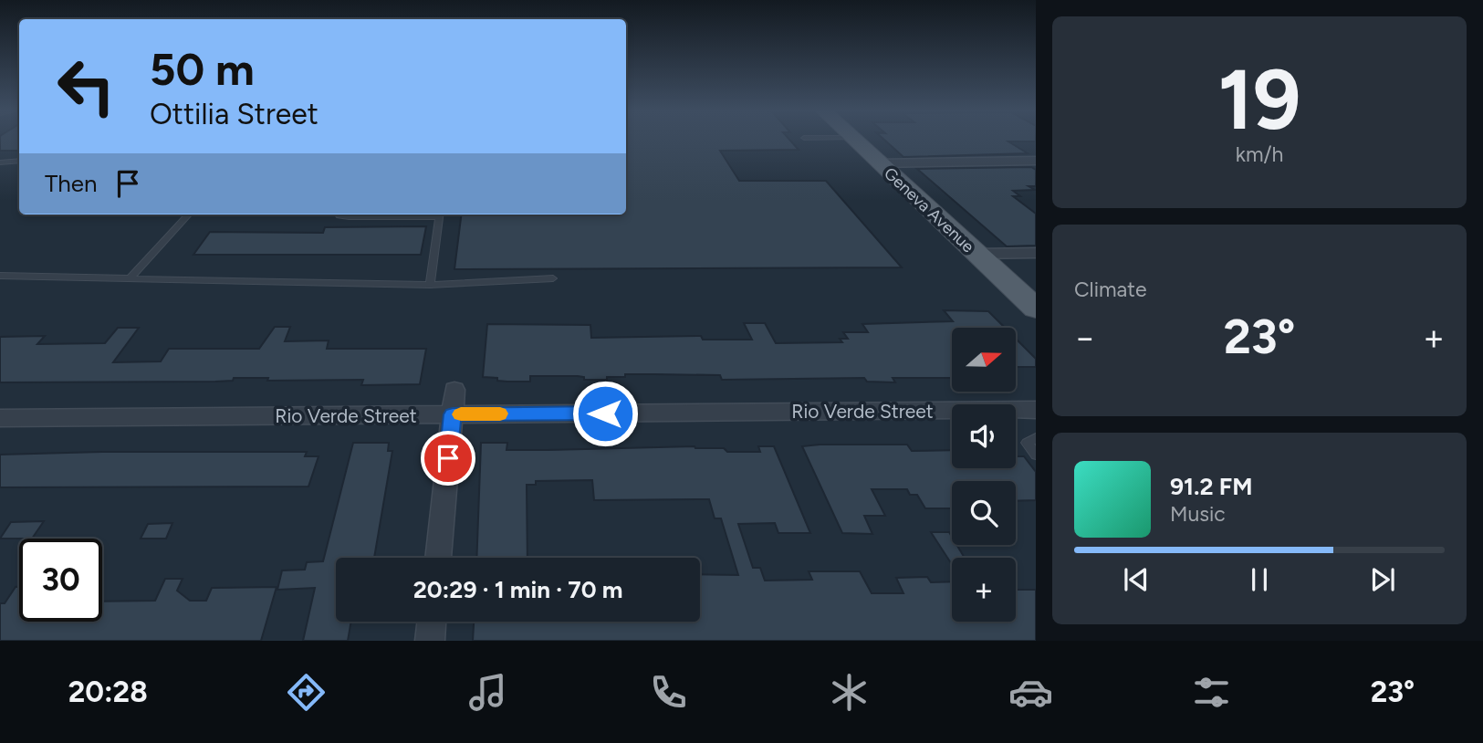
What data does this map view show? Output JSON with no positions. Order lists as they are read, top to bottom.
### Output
{
  "streets": {
    "main road": ["Geneva Avenue"],
    "street": ["Rio Verde Street"]
  },
  "north": "right",
  "page": {
    "tile": [
      ["19", "km/h"],
      "Climate"
    ],
    "turn": ["50 m", "Ottilia Street"],
    "then": "Then",
    "heat": ["−", "23°", "+"],
    "map_buttons": "+",
    "song": ["91.2 FM", "Music"],
    "limit": "30",
    "trip": "20:29 · 1 min · 70 m",
    "tabs": ["20:28", "23°"]
  }
}
